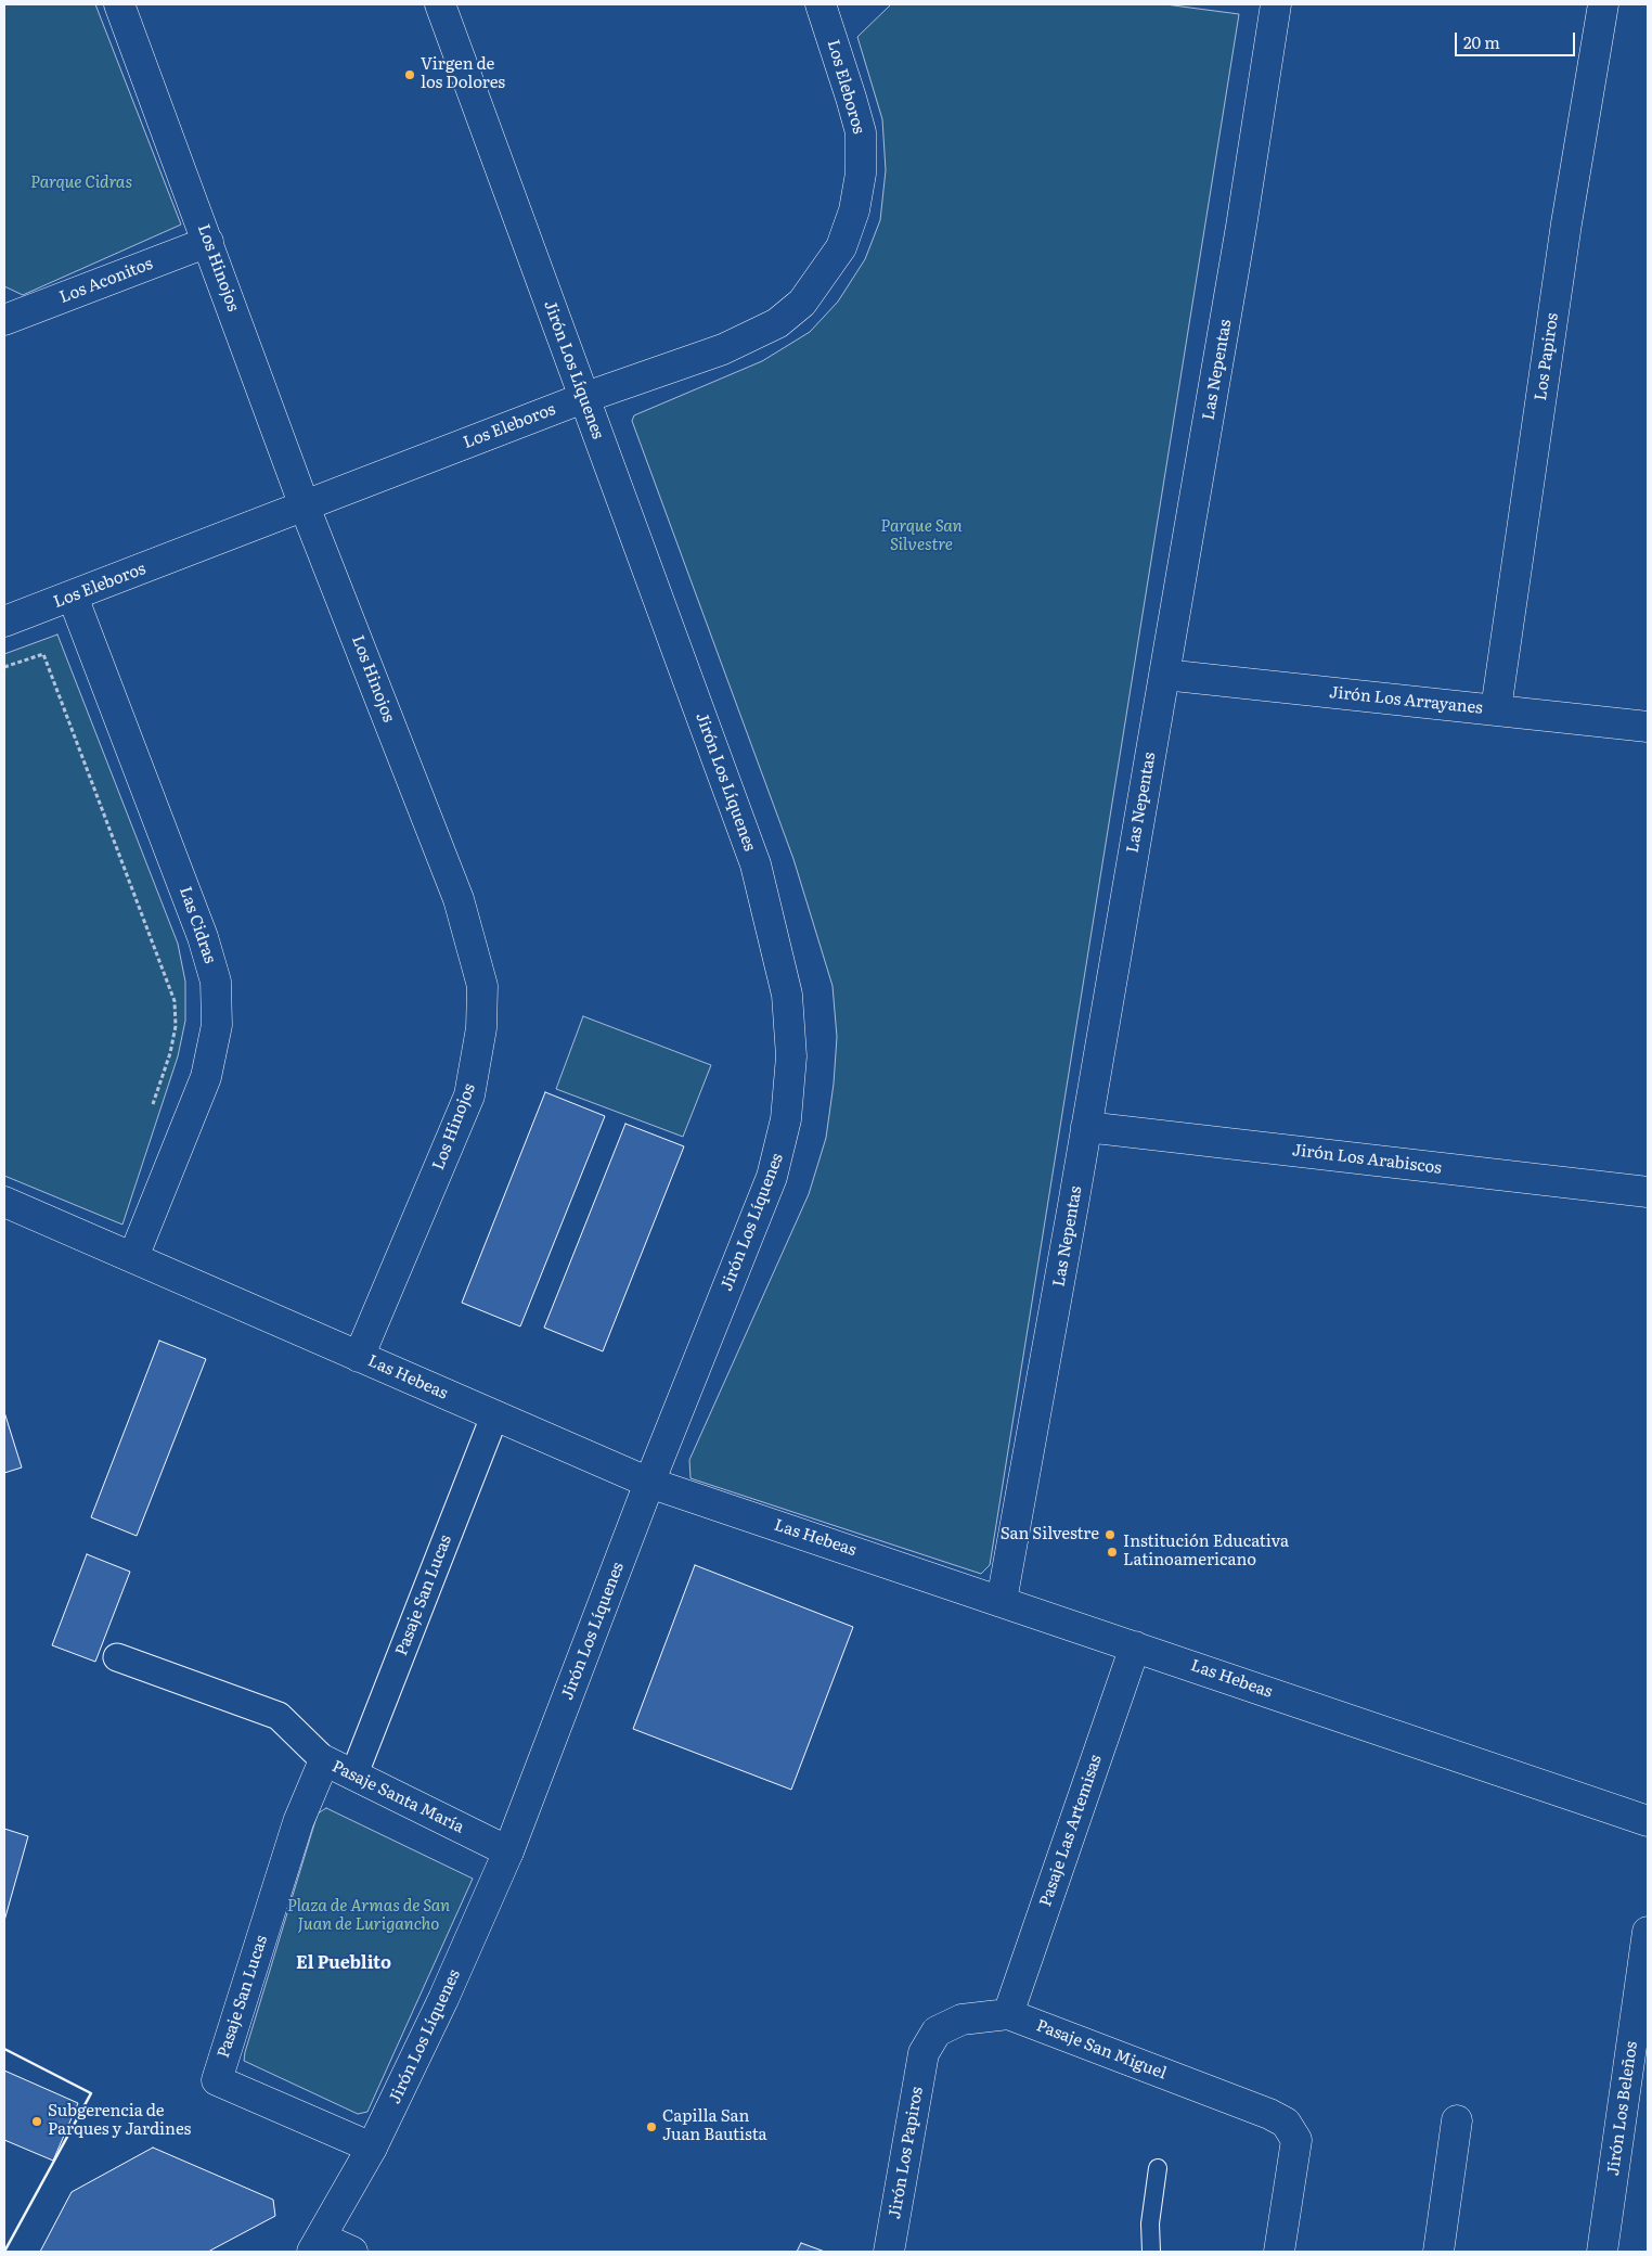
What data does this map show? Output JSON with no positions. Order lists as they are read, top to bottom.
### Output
{
  "streets": {
    "street": [
      "Los Eleboros",
      "Los Hinojos",
      "Los Aconitos",
      "Los Papiros",
      "Jirón Los Líquenes",
      "Las Nepentas",
      "Jirón Los Arrayanes",
      "Las Cidras",
      "Jirón Los Arabiscos",
      "Las Hebeas",
      "Pasaje San Lucas",
      "Pasaje Santa María",
      "Pasaje Las Artemisas",
      "Pasaje San Miguel",
      "Jirón Los Beleños",
      "Jirón Los Papiros"
    ]
  },
  "crossings": [
    ["Los Eleboros", "Los Hinojos"],
    ["Los Eleboros", "Jirón Los Líquenes"],
    ["Los Eleboros", "Las Cidras"],
    ["Los Hinojos", "Los Aconitos"],
    ["Los Hinojos", "Las Hebeas"],
    ["Los Papiros", "Jirón Los Arrayanes"],
    ["Jirón Los Líquenes", "Las Hebeas"],
    ["Jirón Los Líquenes", "Pasaje San Lucas"],
    ["Jirón Los Líquenes", "Pasaje Santa María"],
    ["Las Nepentas", "Jirón Los Arrayanes"],
    ["Las Nepentas", "Jirón Los Arabiscos"],
    ["Las Nepentas", "Las Hebeas"],
    ["Las Cidras", "Las Hebeas"],
    ["Las Hebeas", "Pasaje San Lucas"],
    ["Las Hebeas", "Pasaje Las Artemisas"],
    ["Pasaje San Lucas", "Pasaje Santa María"],
    ["Pasaje Las Artemisas", "Pasaje San Miguel"],
    ["Pasaje San Miguel", "Jirón Los Papiros"]
  ],
  "districts": ["El Pueblito"],
  "parks": ["Parque Cidras", "Parque San Silvestre", "Plaza de Armas de San Juan de Lurigancho"],
  "places": [
    "Virgen de los Dolores",
    "San Silvestre",
    "Institución Educativa Latinoamericano",
    "Subgerencia de Parques y Jardines",
    "Capilla San Juan Bautista"
  ],
  "scale_bar": "20 m"
}
